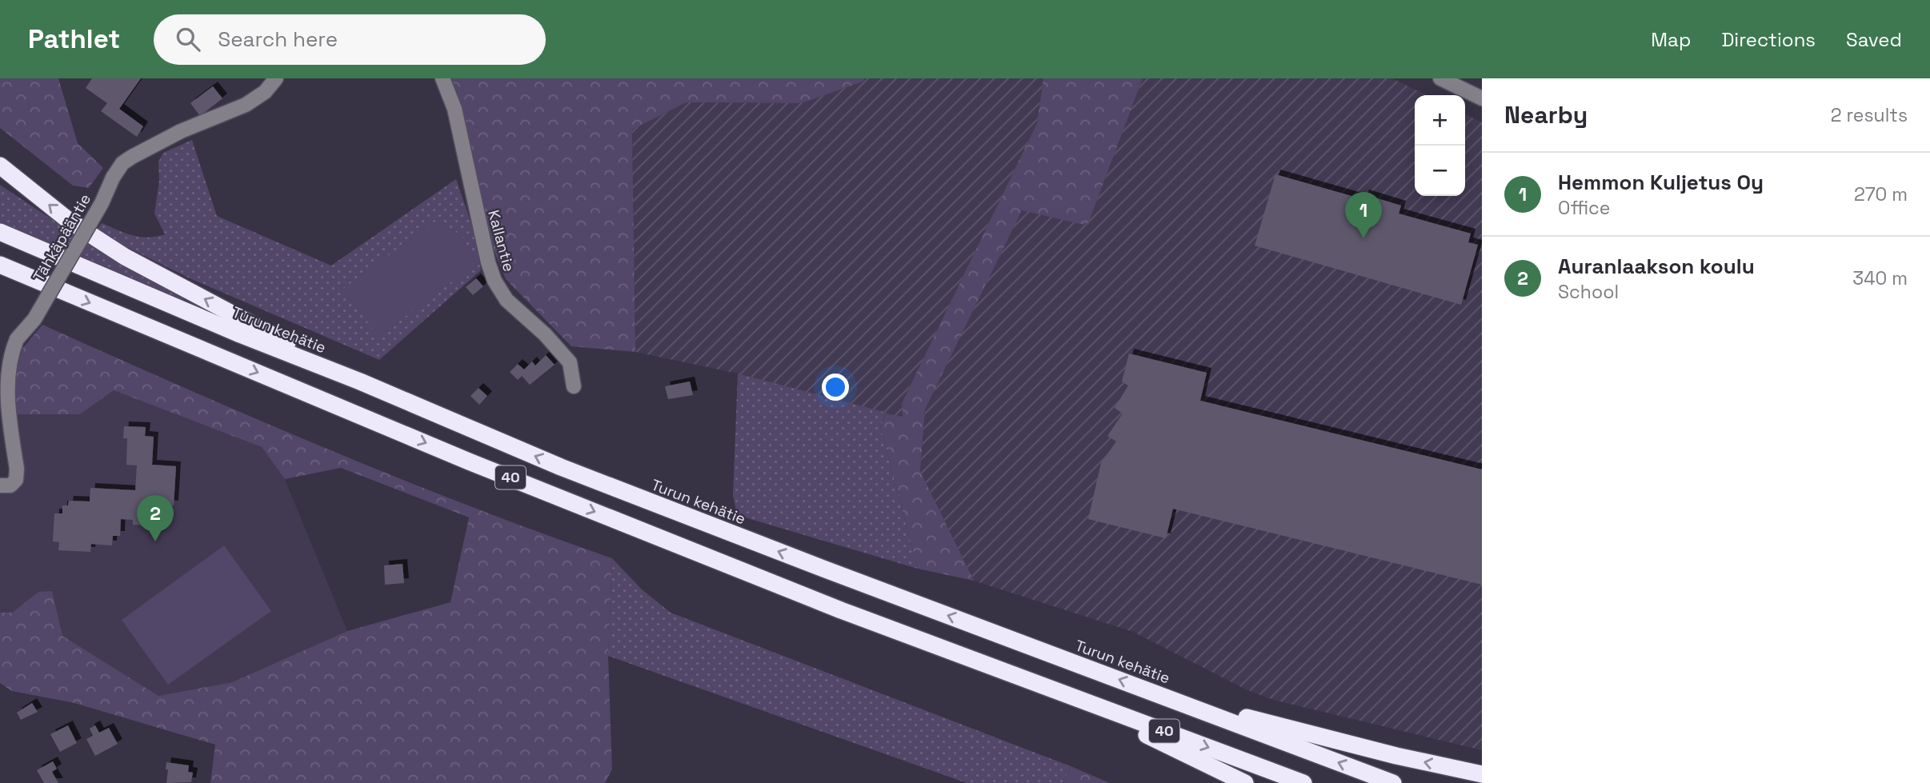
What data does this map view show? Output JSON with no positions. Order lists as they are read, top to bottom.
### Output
{
  "streets": {
    "highway": ["Turun kehätie", "40"],
    "street": ["Tähkäpääntie", "Kallantie"]
  },
  "page": {
    "header": "Pathlet",
    "search": "Search here",
    "nav": ["Map", "Directions", "Saved"],
    "heading": ["Nearby", "2 results"],
    "map_buttons": ["+", "−"],
    "list": [
      {
        "mark": "1",
        "name": "Hemmon Kuljetus Oy",
        "note": "Office",
        "value": "270 m"
      },
      {
        "mark": "2",
        "name": "Auranlaakson koulu",
        "note": "School",
        "value": "340 m"
      }
    ],
    "pins": ["1", "2"]
  }
}
